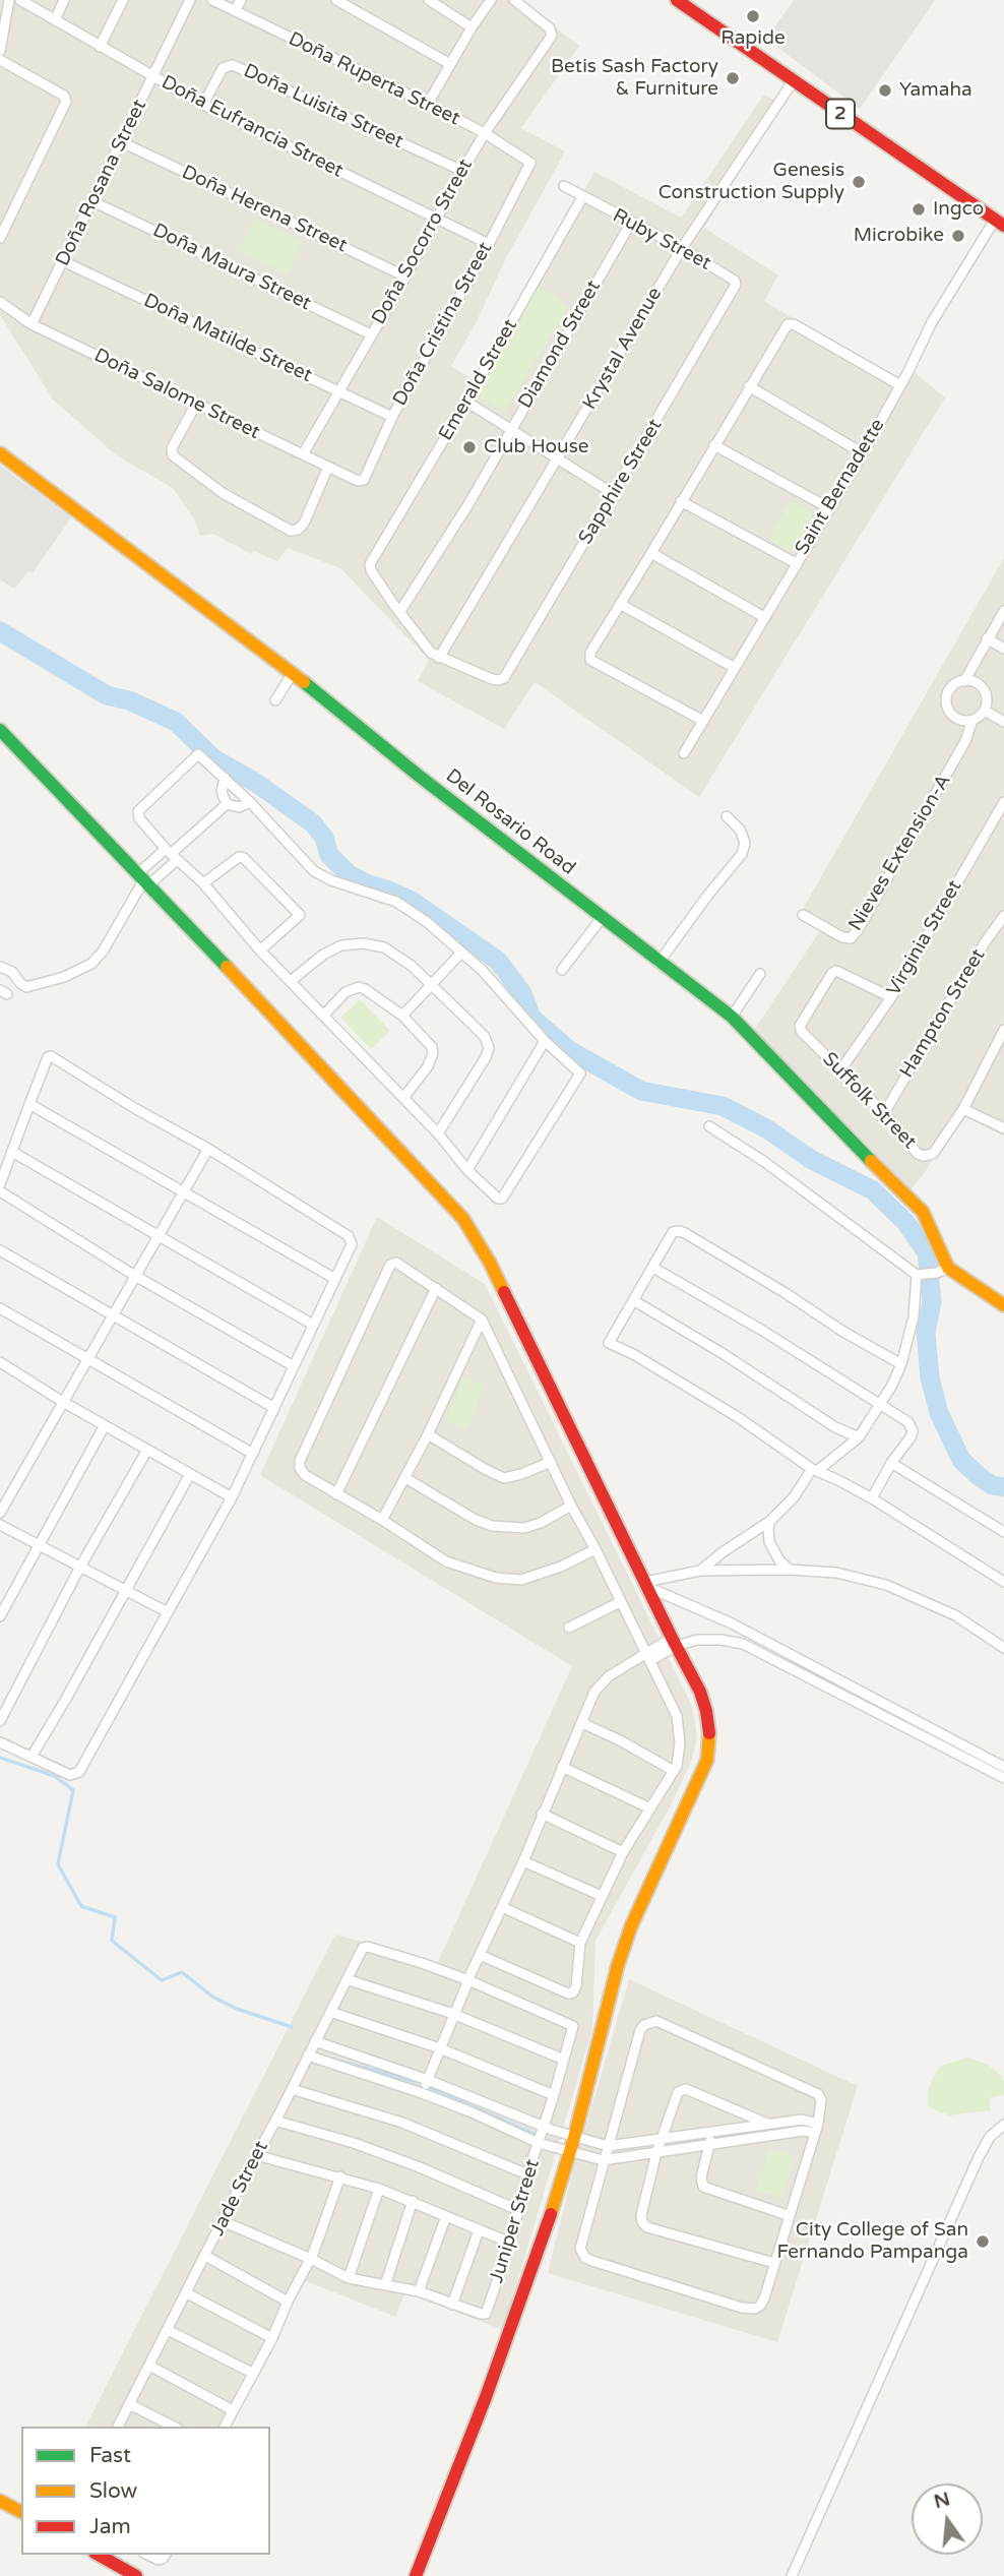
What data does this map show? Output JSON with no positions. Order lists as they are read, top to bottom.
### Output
{
  "streets": {
    "main road": ["2", "Del Rosario Road"],
    "street": [
      "Doña Ruperta Street",
      "Doña Luisita Street",
      "Doña Eufrancia Street",
      "Doña Rosana Street",
      "Doña Herena Street",
      "Ruby Street",
      "Doña Socorro Street",
      "Doña Maura Street",
      "Doña Cristina Street",
      "Doña Matilde Street",
      "Diamond Street",
      "Krystal Avenue",
      "Emerald Street",
      "Doña Salome Street",
      "Sapphire Street",
      "Saint Bernadette",
      "Nieves Extension-A",
      "Virginia Street",
      "Hampton Street",
      "Suffolk Street",
      "Jade Street",
      "Juniper Street"
    ]
  },
  "crossings": [
    ["Doña Ruperta Street", "Doña Socorro Street"],
    ["Doña Ruperta Street", "Doña Cristina Street"],
    ["Doña Luisita Street", "Doña Eufrancia Street"],
    ["Doña Luisita Street", "Doña Socorro Street"],
    ["2", "Krystal Avenue"],
    ["2", "Saint Bernadette"],
    ["Doña Eufrancia Street", "Doña Rosana Street"],
    ["Doña Eufrancia Street", "Doña Socorro Street"],
    ["Doña Eufrancia Street", "Doña Cristina Street"],
    ["Doña Rosana Street", "Doña Herena Street"],
    ["Doña Rosana Street", "Doña Maura Street"],
    ["Doña Rosana Street", "Doña Matilde Street"],
    ["Doña Rosana Street", "Doña Salome Street"],
    ["Doña Herena Street", "Doña Socorro Street"],
    ["Ruby Street", "Diamond Street"],
    ["Ruby Street", "Krystal Avenue"],
    ["Ruby Street", "Emerald Street"],
    ["Ruby Street", "Sapphire Street"],
    ["Doña Socorro Street", "Doña Maura Street"],
    ["Doña Socorro Street", "Doña Matilde Street"],
    ["Doña Socorro Street", "Doña Salome Street"],
    ["Doña Cristina Street", "Doña Matilde Street"],
    ["Doña Cristina Street", "Doña Salome Street"],
    ["Diamond Street", "Emerald Street"],
    ["Krystal Avenue", "Sapphire Street"],
    ["Virginia Street", "Suffolk Street"],
    ["Hampton Street", "Suffolk Street"],
    ["Jade Street", "Juniper Street"]
  ],
  "places": [
    "Rapide",
    "Betis Sash Factory & Furniture",
    "Yamaha",
    "Genesis Construction Supply",
    "Ingco",
    "Microbike",
    "Club House",
    "City College of San Fernando Pampanga"
  ],
  "legend": ["Fast", "Slow", "Jam"],
  "north": "top"
}
